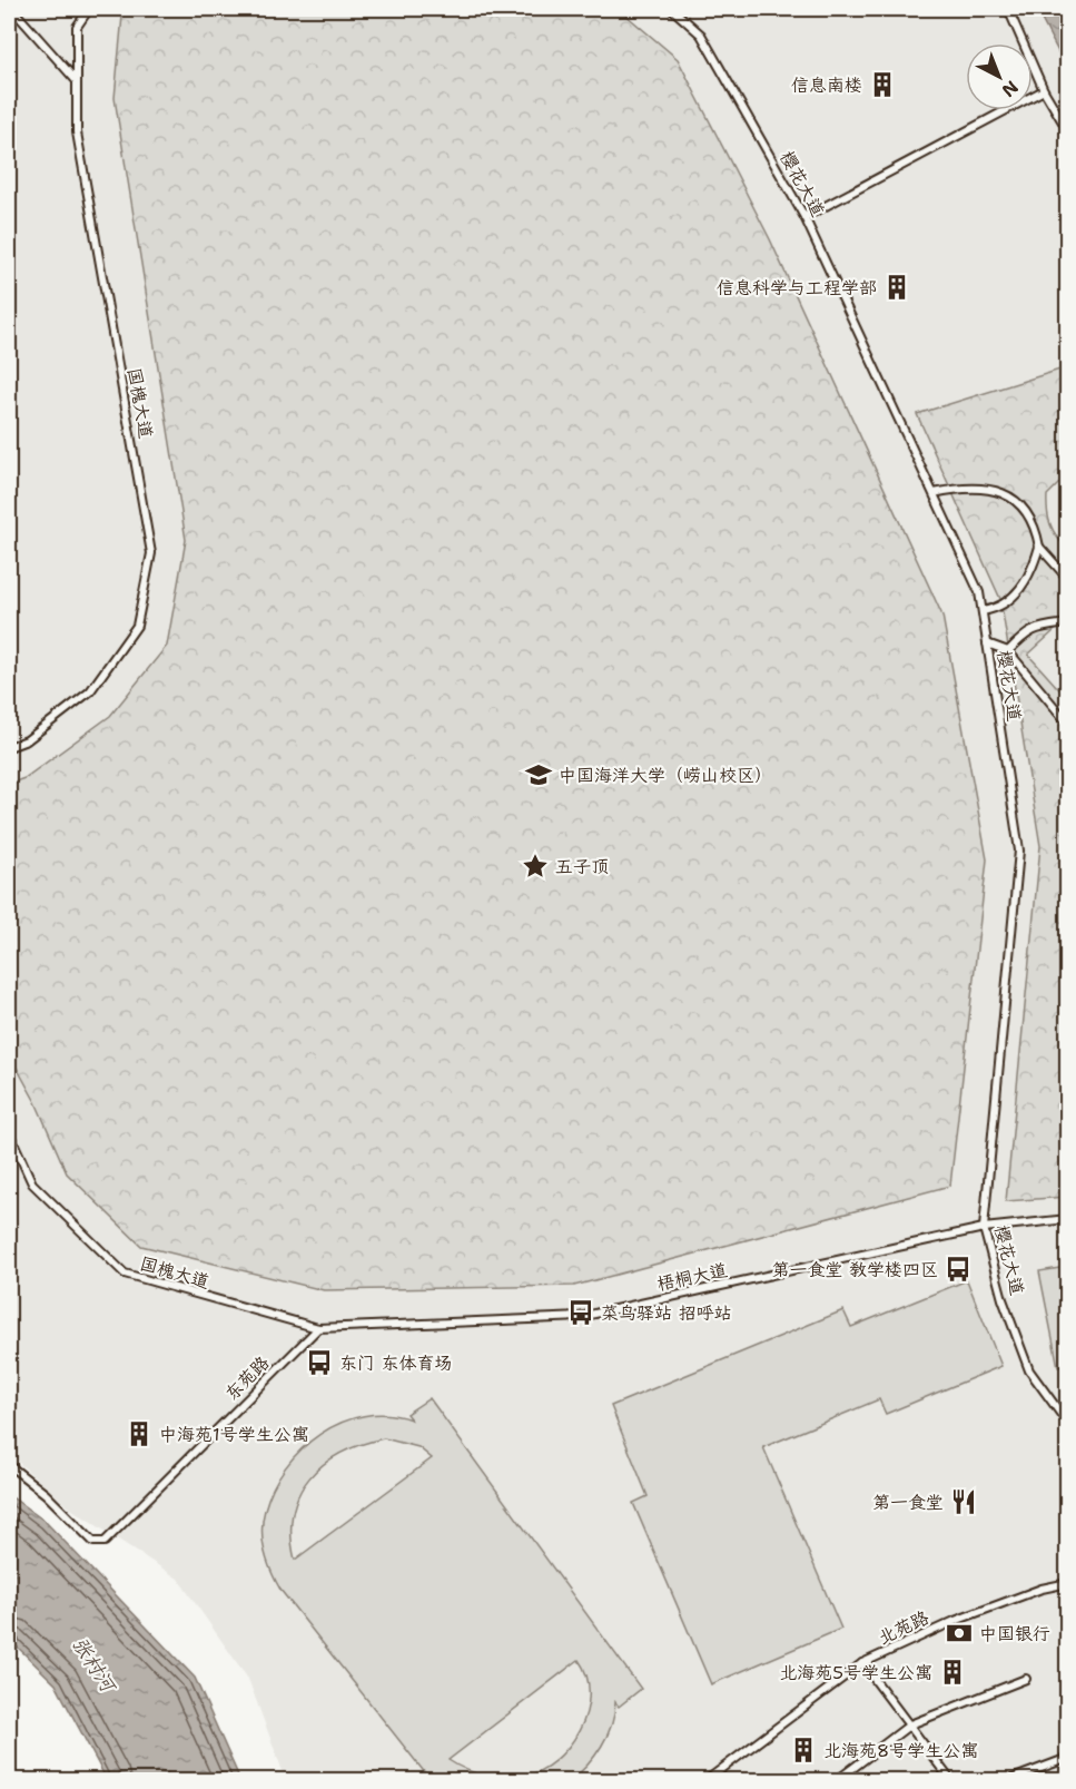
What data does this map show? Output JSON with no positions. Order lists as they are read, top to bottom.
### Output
{
  "streets": {
    "lane": [
      "樱花大道",
      "国槐大道",
      "梧桐大道",
      "东苑路",
      "北苑路"
    ]
  },
  "crossings": [
    ["樱花大道", "梧桐大道"],
    ["国槐大道", "梧桐大道"],
    ["国槐大道", "东苑路"],
    ["梧桐大道", "东苑路"]
  ],
  "water": ["张村河"],
  "places": {
    "building": [
      "信息南楼",
      "信息科学与工程学部",
      "中海苑1号学生公寓",
      "北海苑5号学生公寓",
      "北海苑8号学生公寓"
    ],
    "school or university": ["中国海洋大学（崂山校区）"],
    "place": ["五子顶"],
    "bus stop": ["第一食堂 教学楼四区", "菜鸟驿站 招呼站", "东门 东体育场"],
    "restaurant": ["第一食堂"],
    "bank": ["中国银行"]
  },
  "north": "bottom right"
}
